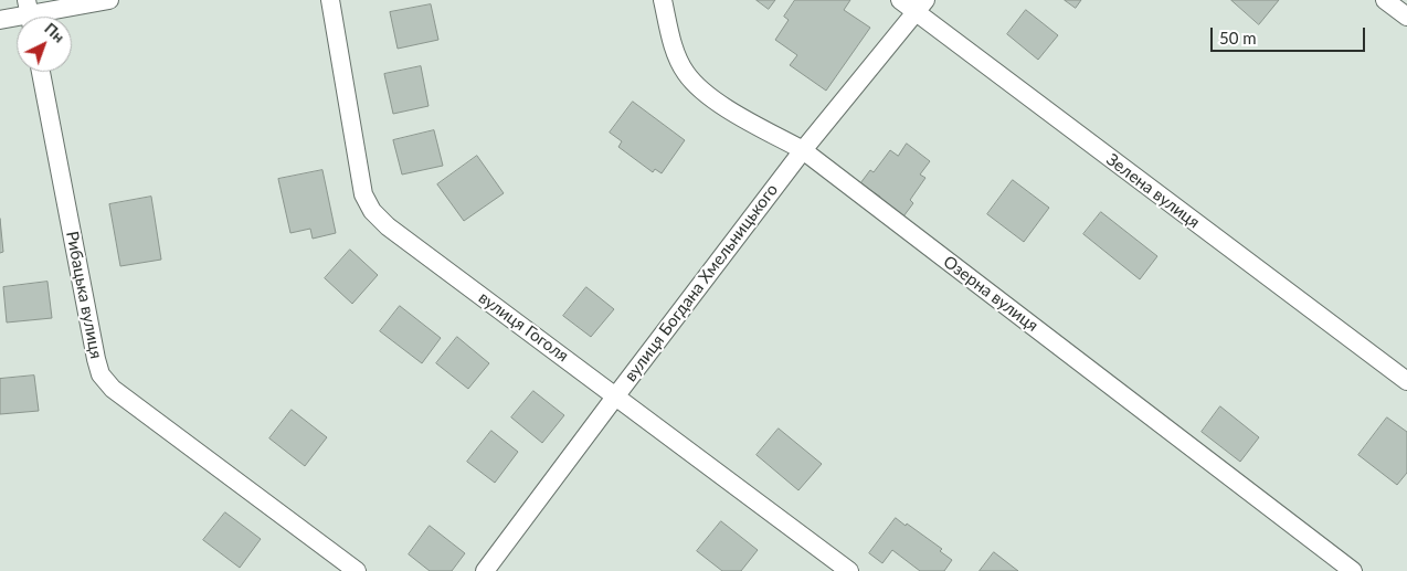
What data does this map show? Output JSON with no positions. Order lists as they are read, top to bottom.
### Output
{
  "streets": {
    "street": [
      "Зелена вулиця",
      "вулиця Богдана Хмельницького",
      "Озерна вулиця",
      "Рибацька вулиця",
      "вулиця Гоголя"
    ]
  },
  "crossings": [
    ["Зелена вулиця", "вулиця Богдана Хмельницького"],
    ["вулиця Богдана Хмельницького", "Озерна вулиця"],
    ["вулиця Богдана Хмельницького", "вулиця Гоголя"]
  ],
  "scale_bar": "50 m",
  "north": "top right"
}
